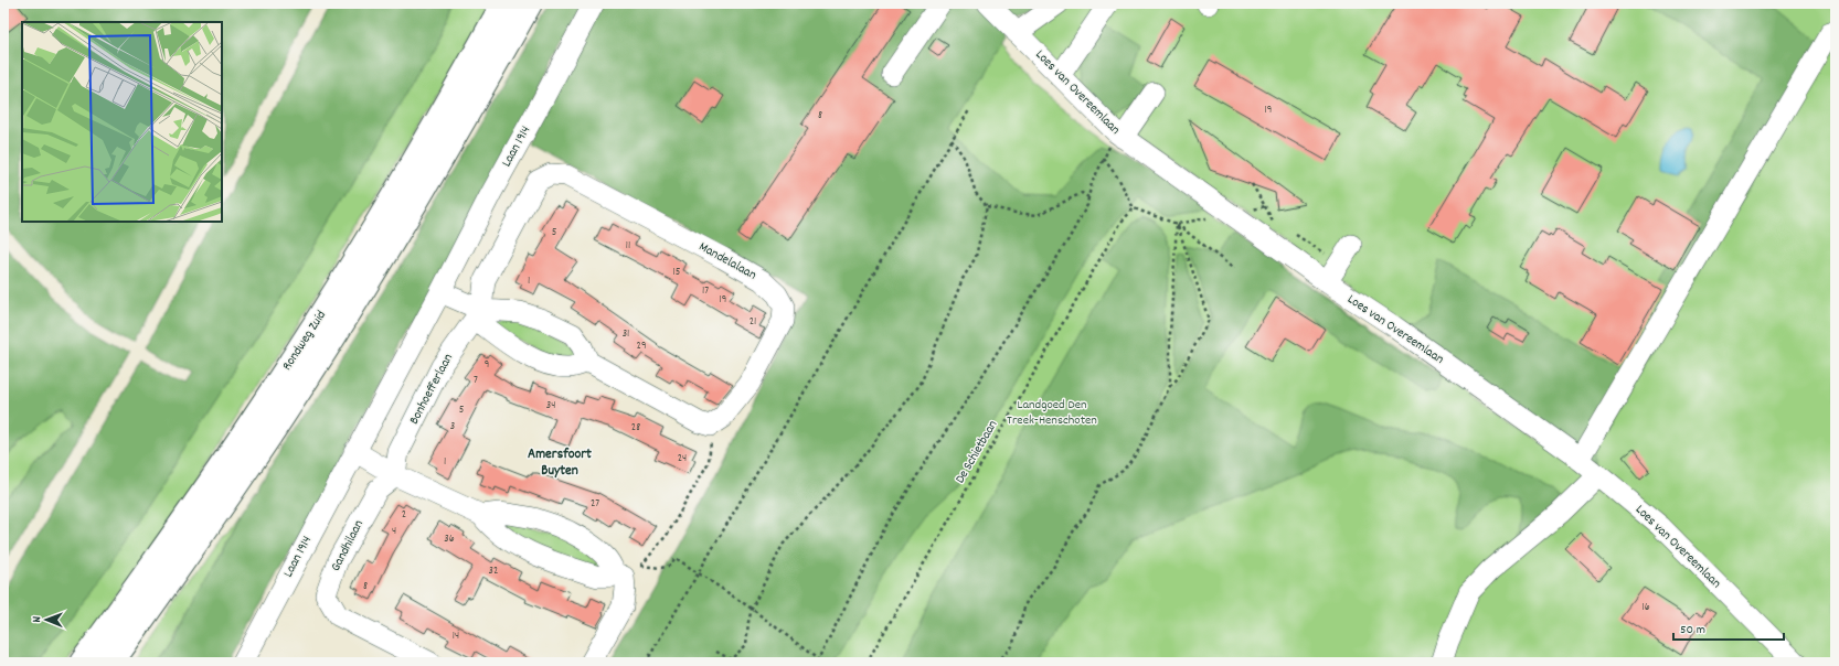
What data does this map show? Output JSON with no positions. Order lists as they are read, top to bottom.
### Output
{
  "streets": {
    "main road": ["Rondweg Zuid"],
    "street": [
      "Loes van Overeemlaan",
      "Laan 1914",
      "Mandelalaan",
      "Bonhoefferlaan",
      "Gandhilaan"
    ],
    "path": ["De Schietbaan"]
  },
  "crossings": [
    ["Mandelalaan", "Bonhoefferlaan"],
    ["Bonhoefferlaan", "Gandhilaan"]
  ],
  "districts": ["Amersfoort Buyten"],
  "parks": ["Landgoed Den Treek-Henschoten"],
  "house_numbers": [
    "19",
    "8",
    "5",
    "11",
    "15",
    "1",
    "17",
    "19",
    "21",
    "31",
    "29",
    "9",
    "7",
    "34",
    "5",
    "3",
    "28",
    "24",
    "1",
    "27",
    "2",
    "4",
    "36",
    "32",
    "8",
    "16",
    "14"
  ],
  "scale_bar": "50 m",
  "north": "left"
}
